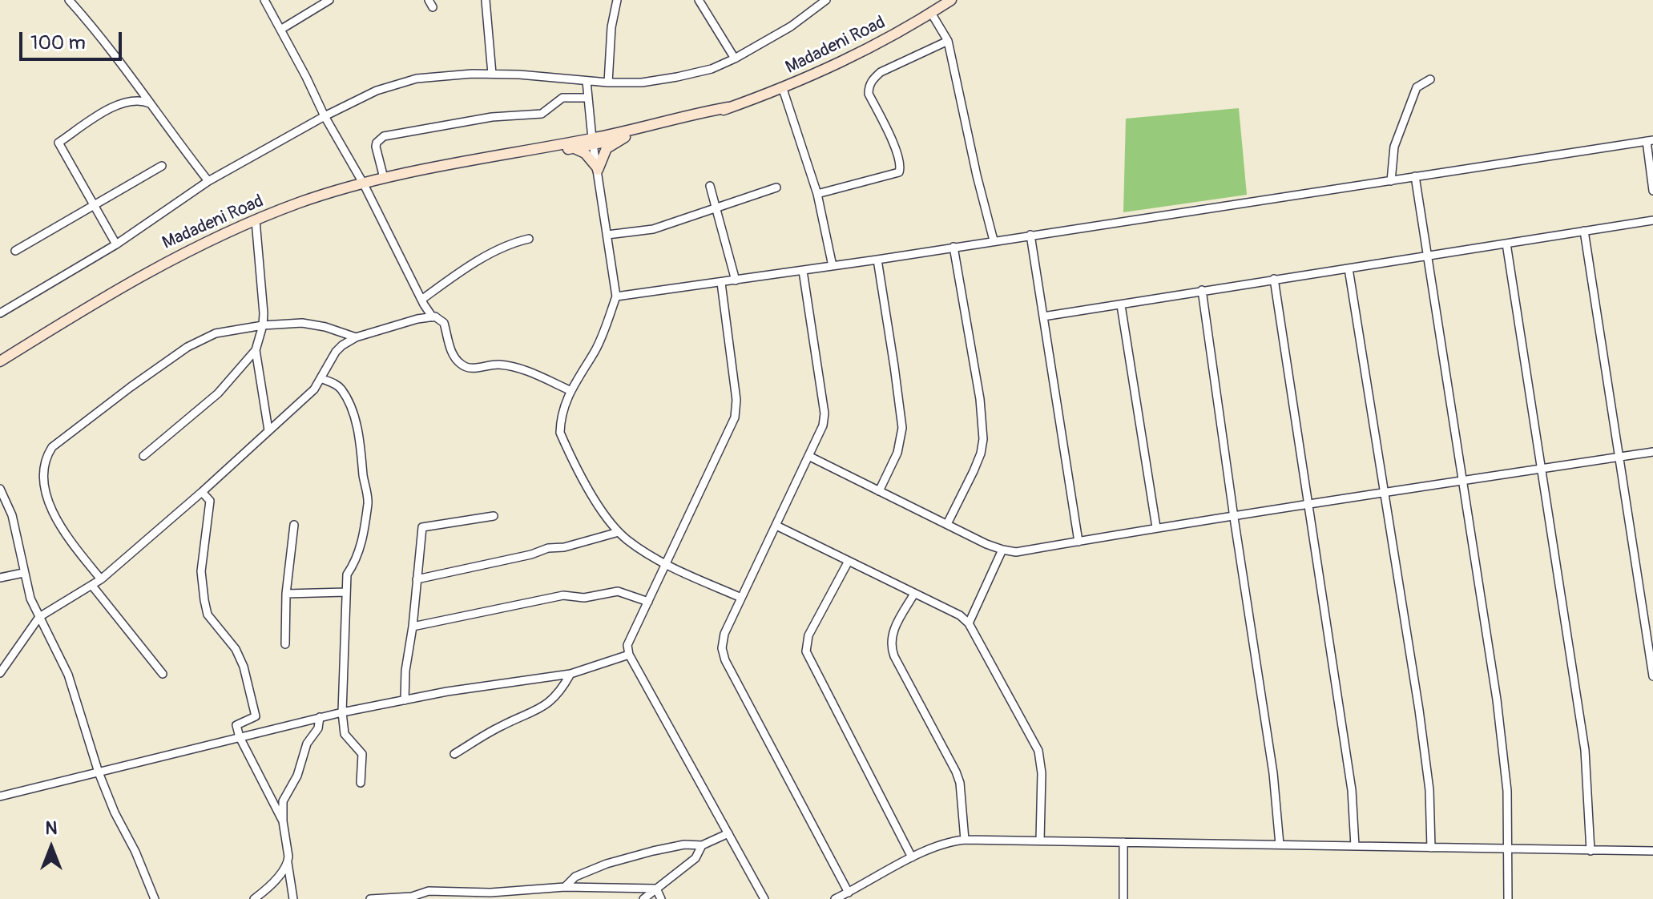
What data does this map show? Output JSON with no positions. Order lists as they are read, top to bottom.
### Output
{
  "streets": {
    "street": ["Madadeni Road"]
  },
  "scale_bar": "100 m",
  "north": "top"
}
